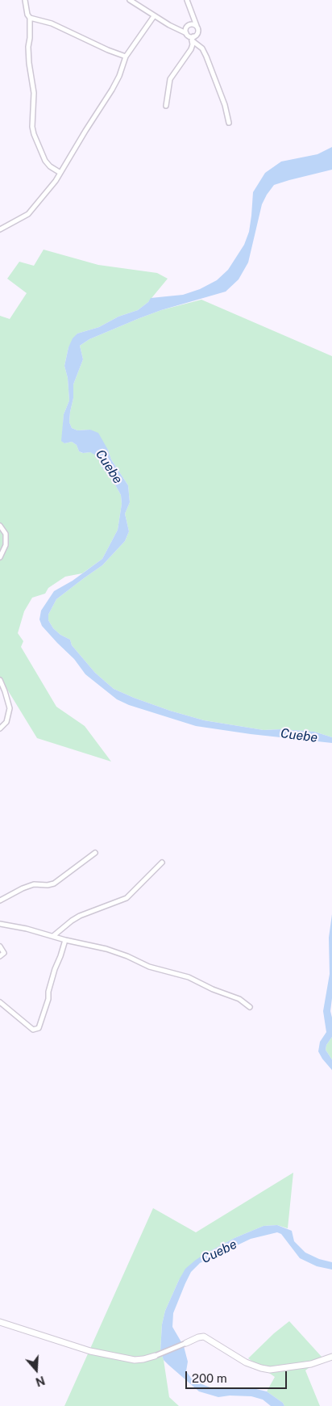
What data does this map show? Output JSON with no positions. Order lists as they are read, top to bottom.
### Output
{
  "water": ["Cuebe"],
  "scale_bar": "200 m",
  "north": "bottom"
}
